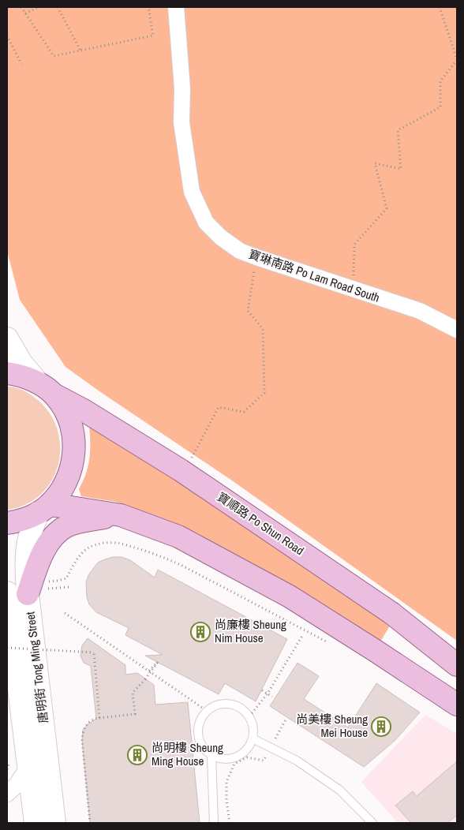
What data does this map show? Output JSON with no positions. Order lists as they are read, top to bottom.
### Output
{
  "streets": {
    "main road": ["寶順路 Po Shun Road", "唐明街 Tong Ming Street"],
    "street": ["寶琳南路 Po Lam Road South"]
  },
  "places": {
    "building": ["尚廉樓 Sheung Nim House", "尚美樓 Sheung Mei House", "尚明樓 Sheung Ming House"]
  }
}
